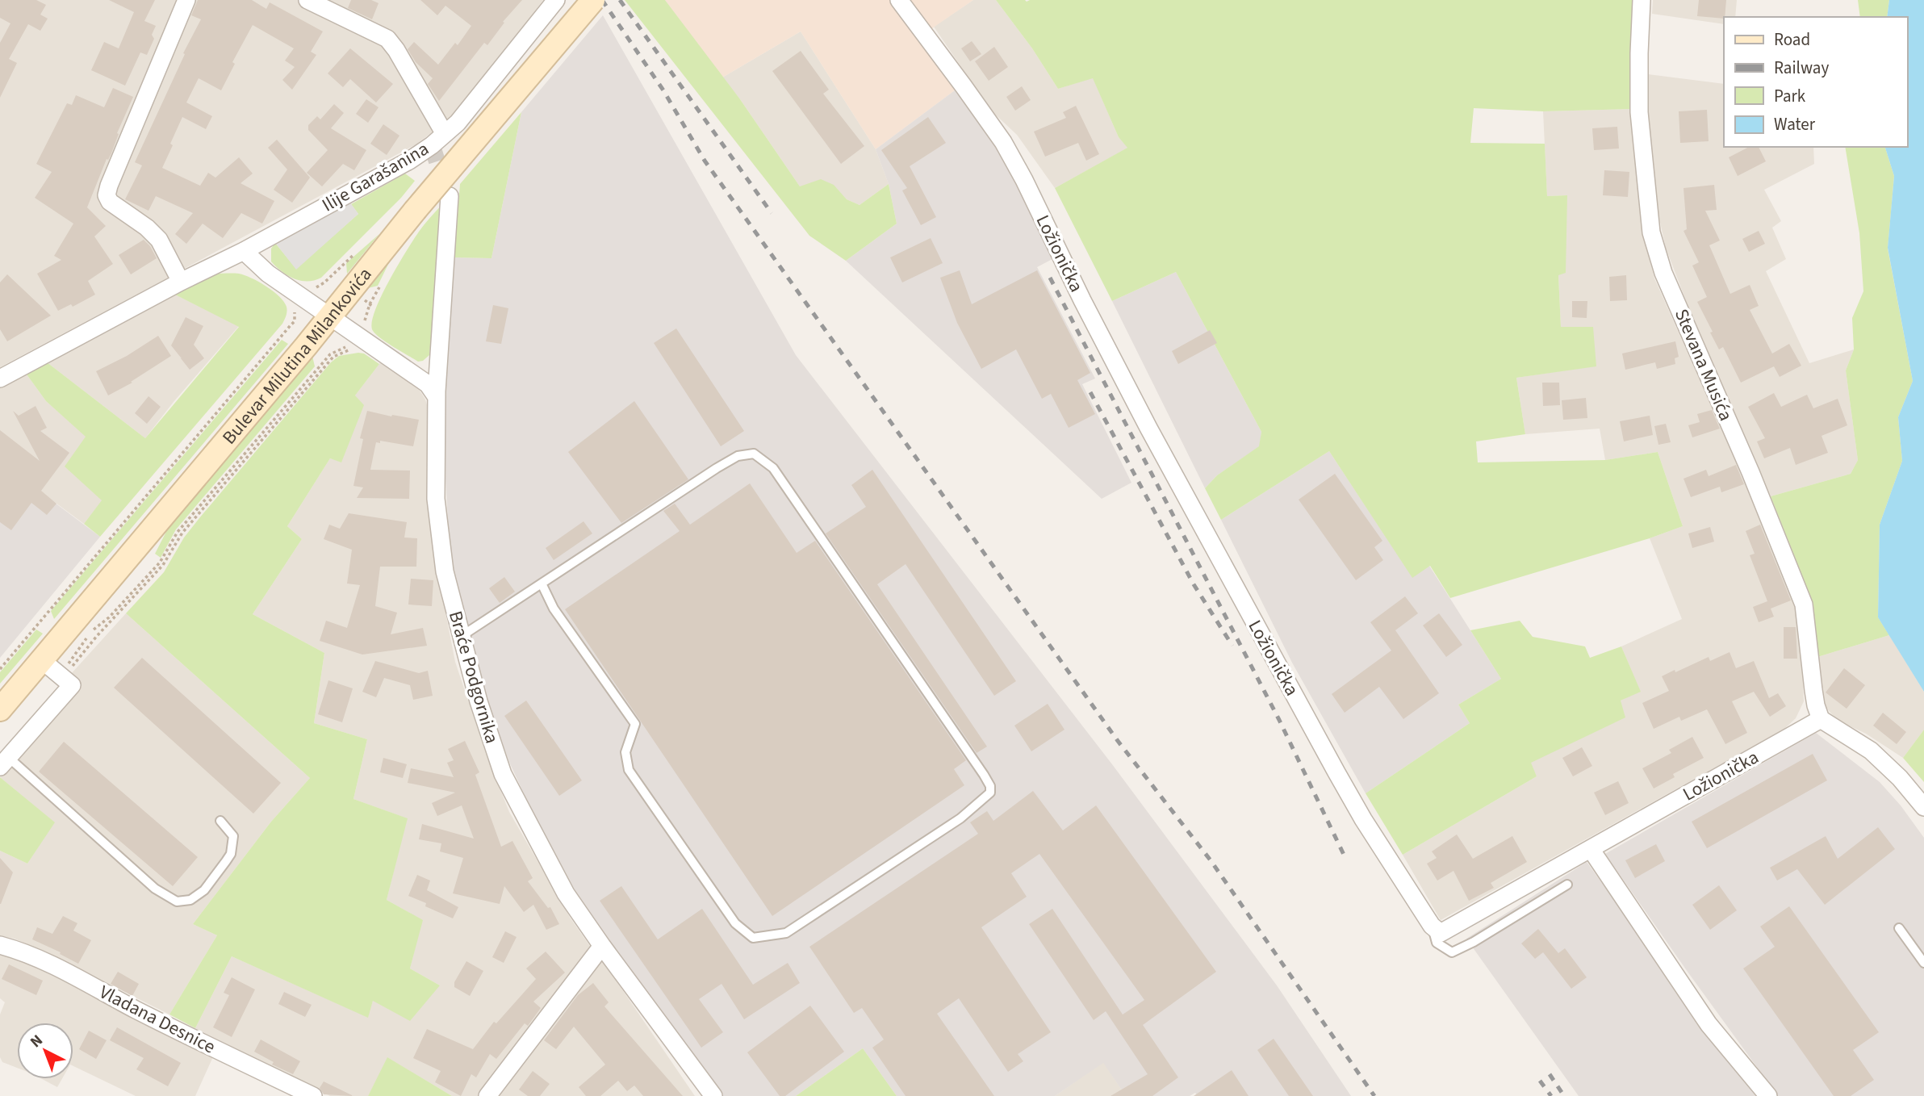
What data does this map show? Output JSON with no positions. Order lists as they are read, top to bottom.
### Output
{
  "streets": {
    "street": [
      "Ilije Garašanina",
      "Ložionička",
      "Bulevar Milutina Milankovića",
      "Stevana Musića",
      "Braće Podgornika",
      "Vladana Desnice"
    ]
  },
  "crossings": [
    ["Ložionička", "Stevana Musića"]
  ],
  "legend": [
    "Road",
    "Railway",
    "Park",
    "Water"
  ],
  "north": "top left"
}
